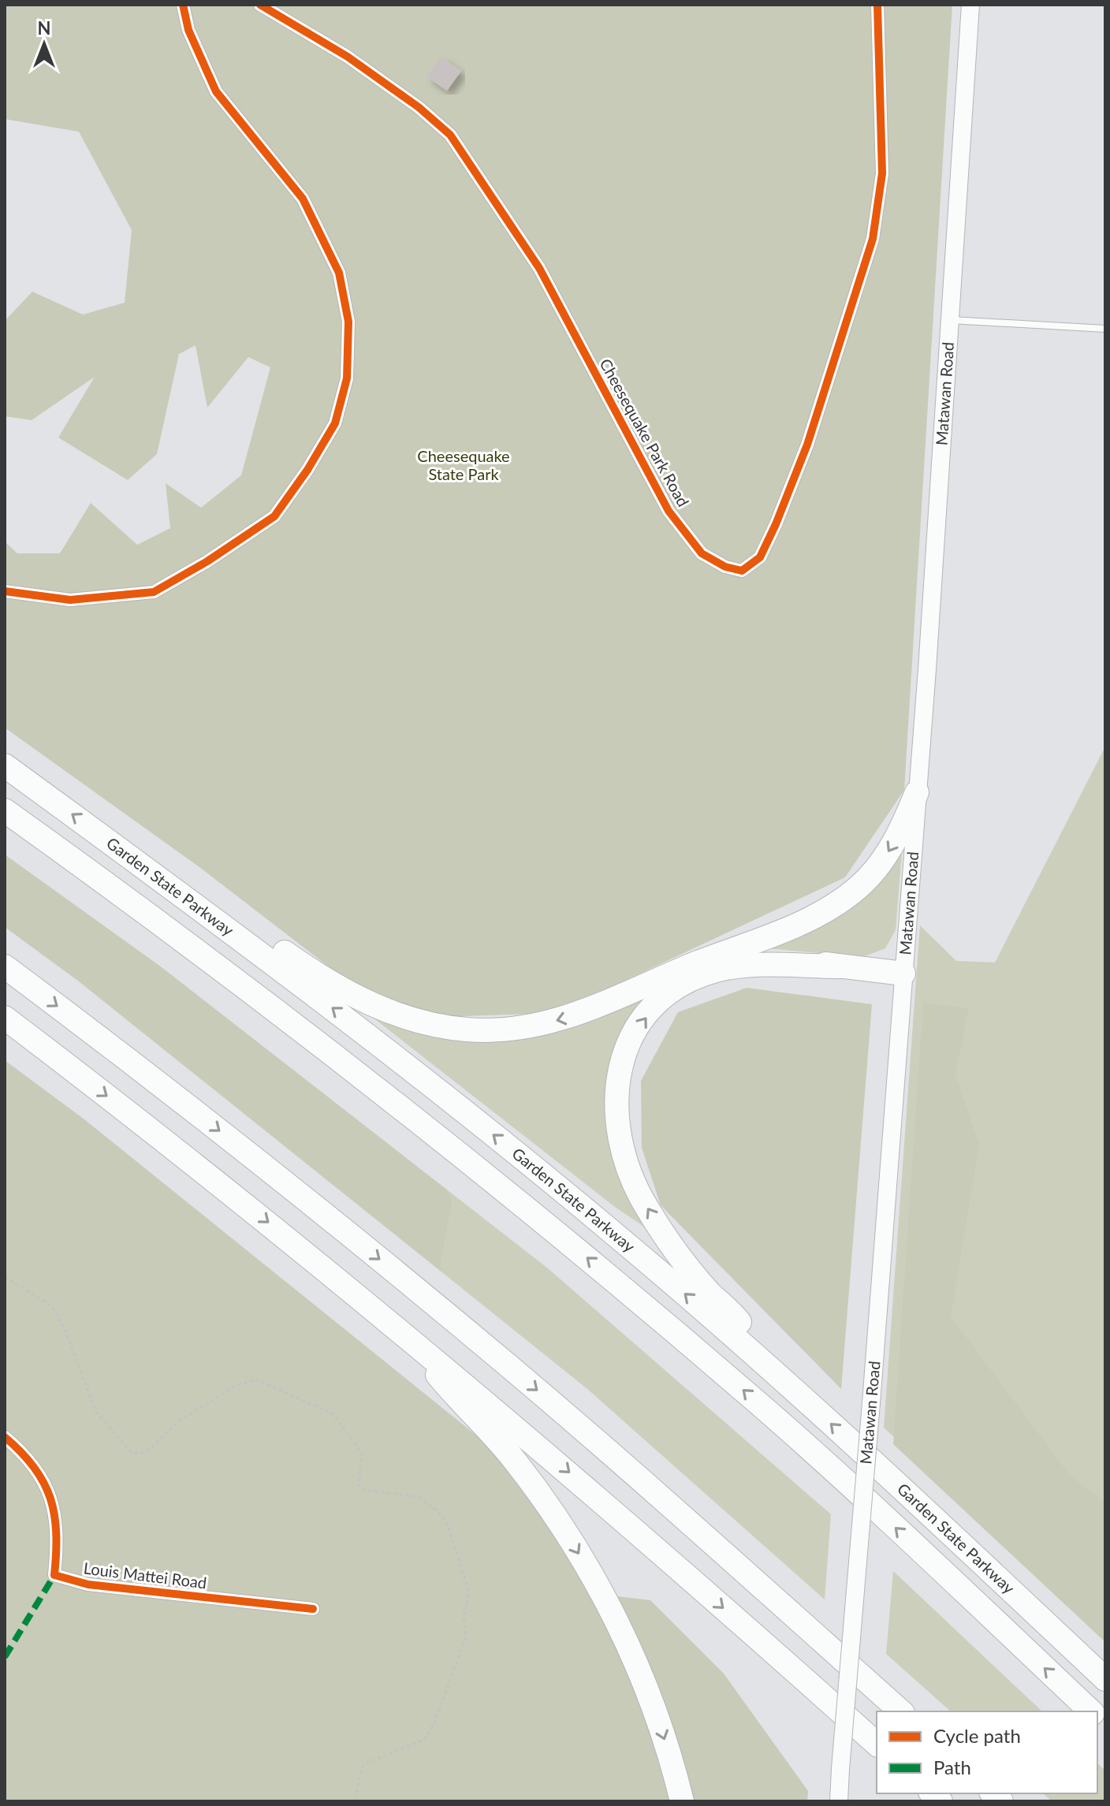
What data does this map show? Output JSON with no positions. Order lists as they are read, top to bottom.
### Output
{
  "streets": {
    "highway": ["Garden State Parkway"],
    "main road": ["Matawan Road"],
    "street": ["Cheesequake Park Road", "Louis Mattei Road"]
  },
  "parks": ["Cheesequake State Park"],
  "legend": ["Cycle path", "Path"],
  "north": "top"
}
